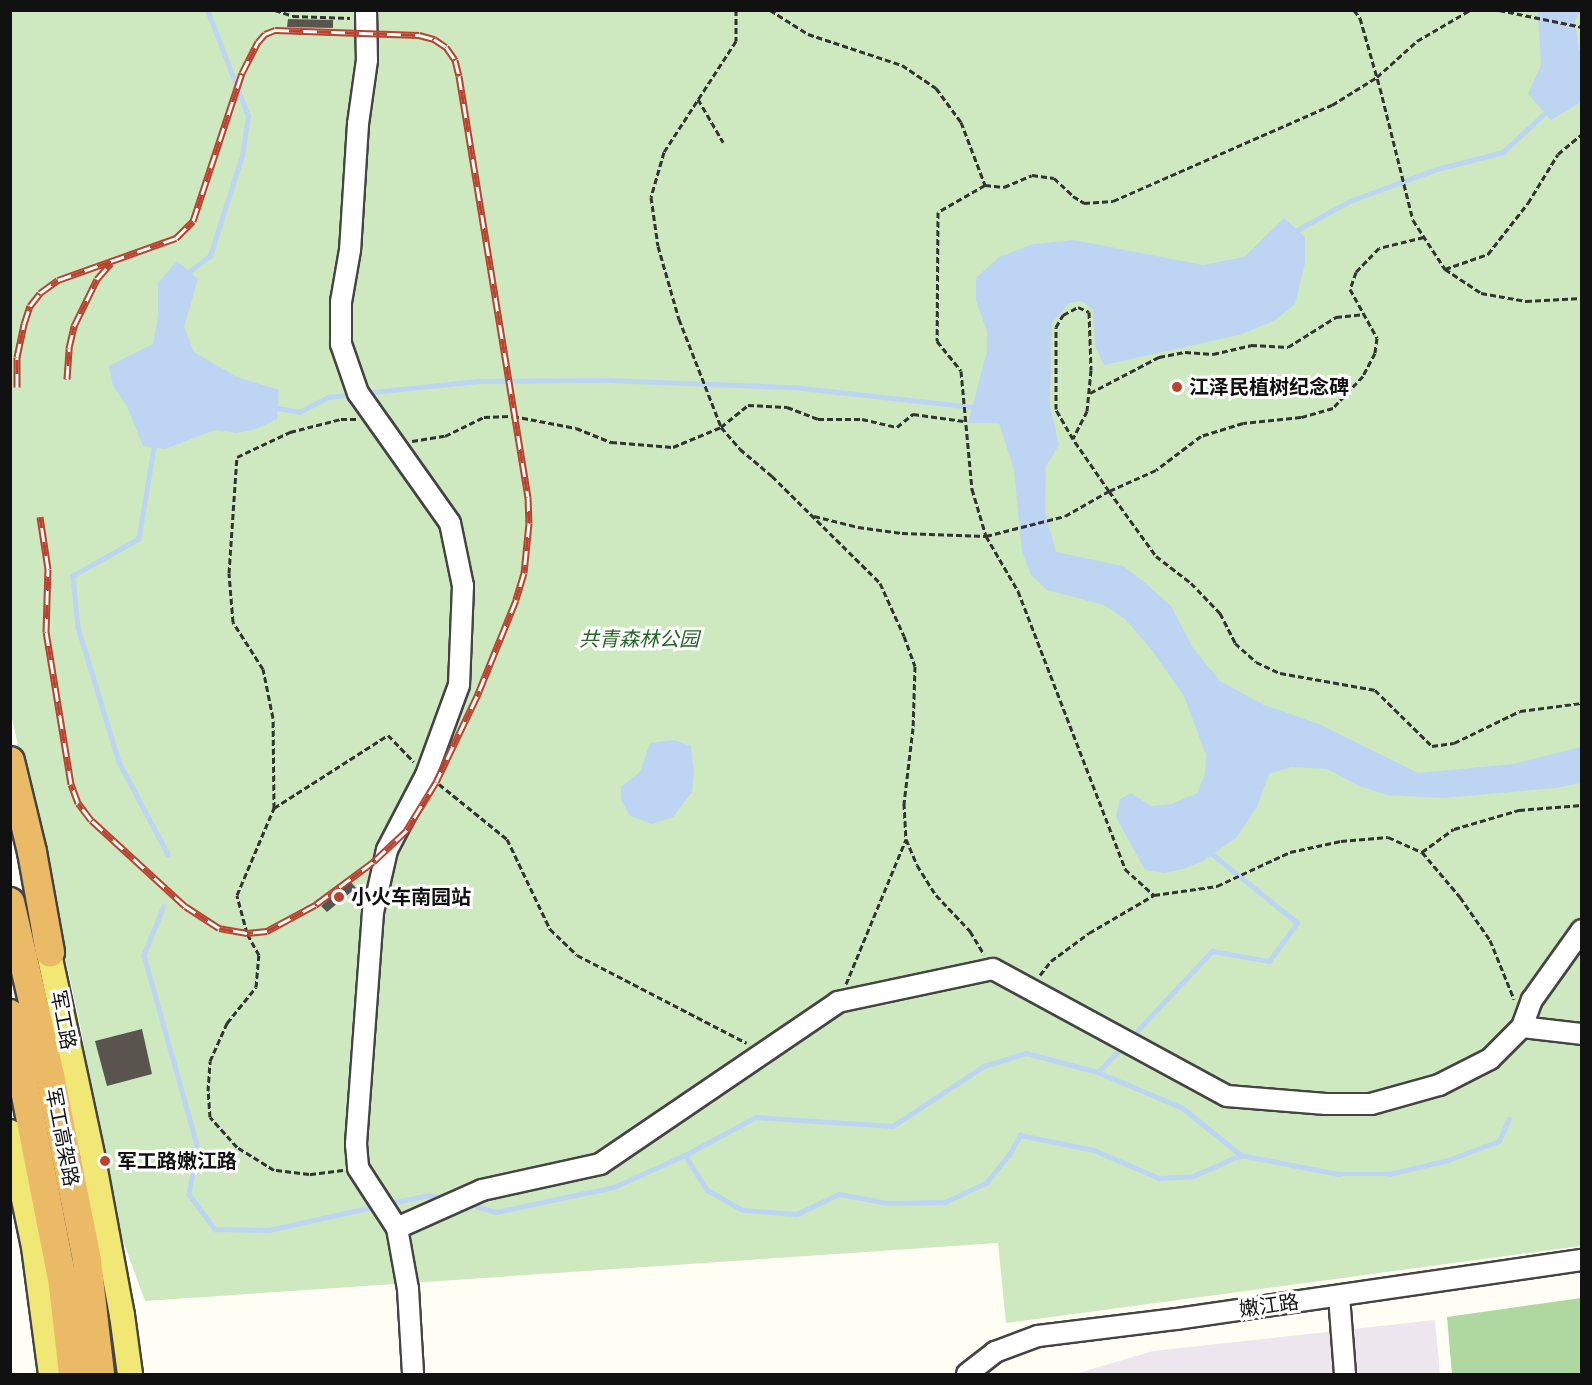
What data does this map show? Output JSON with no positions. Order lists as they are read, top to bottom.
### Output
{
  "streets": {
    "highway": ["军工高架路"],
    "main road": ["军工路"],
    "street": ["嫩江路"]
  },
  "parks": ["共青森林公园"],
  "places": ["江泽民植树纪念碑", "小火车南园站", "军工路嫩江路"]
}
